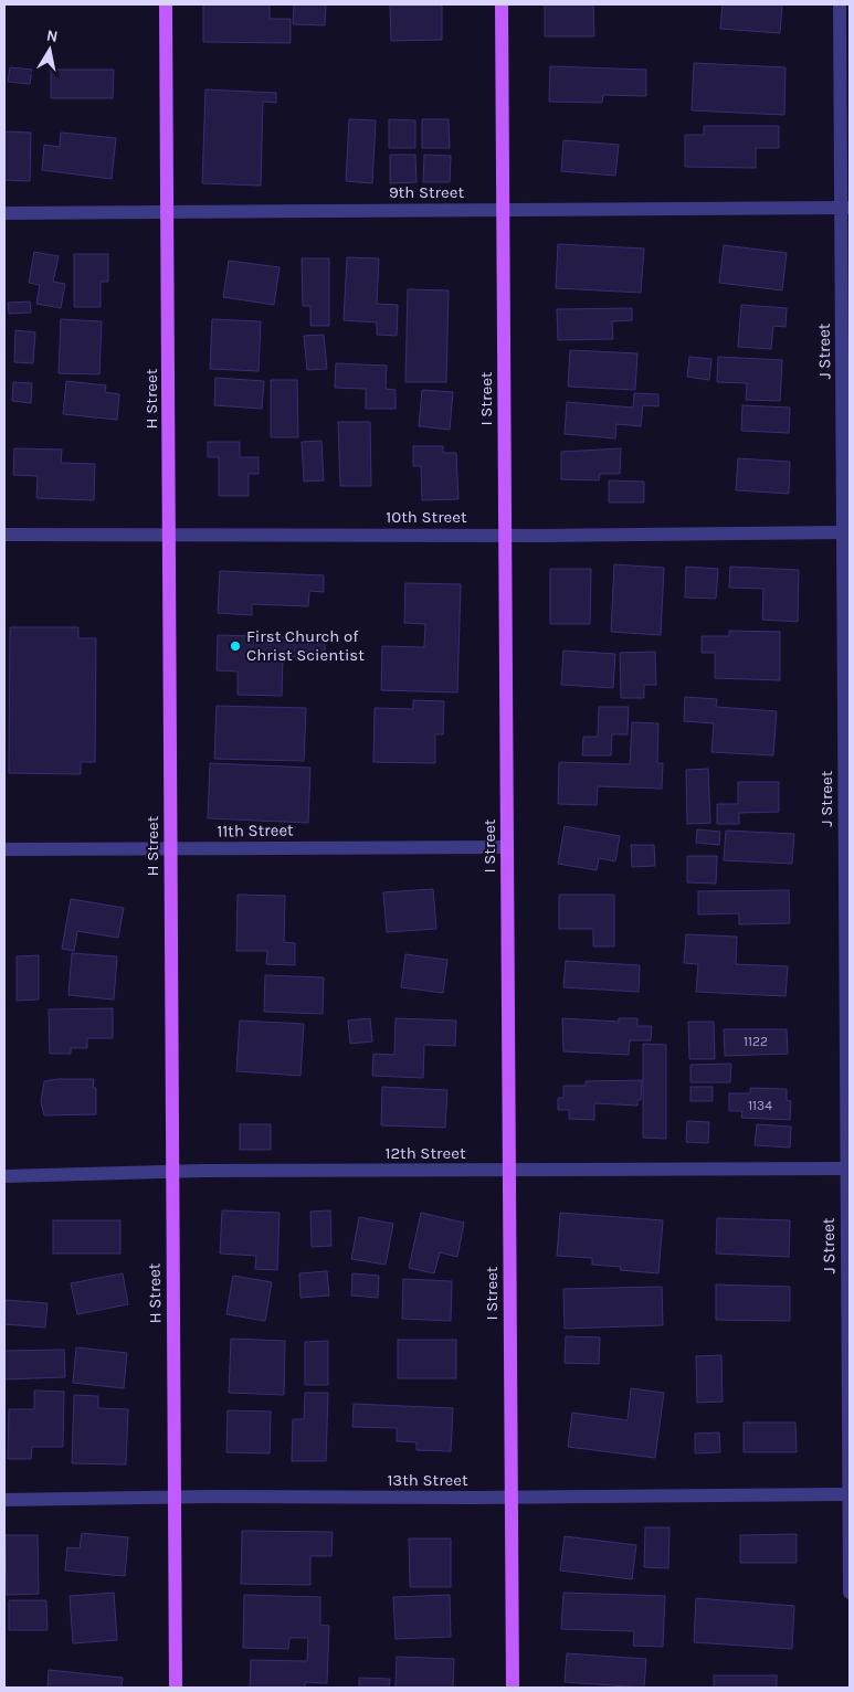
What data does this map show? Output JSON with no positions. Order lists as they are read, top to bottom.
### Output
{
  "streets": {
    "main road": ["H Street", "I Street"],
    "street": [
      "9th Street",
      "J Street",
      "10th Street",
      "11th Street",
      "12th Street",
      "13th Street"
    ]
  },
  "crossings": [
    ["9th Street", "J Street"],
    ["9th Street", "H Street"],
    ["9th Street", "I Street"],
    ["J Street", "10th Street"],
    ["J Street", "12th Street"],
    ["J Street", "13th Street"],
    ["H Street", "10th Street"],
    ["H Street", "11th Street"],
    ["H Street", "12th Street"],
    ["H Street", "13th Street"],
    ["I Street", "10th Street"],
    ["I Street", "11th Street"],
    ["I Street", "12th Street"],
    ["I Street", "13th Street"]
  ],
  "places": ["First Church of Christ Scientist"],
  "house_numbers": ["1122", "1134"],
  "north": "top"
}
